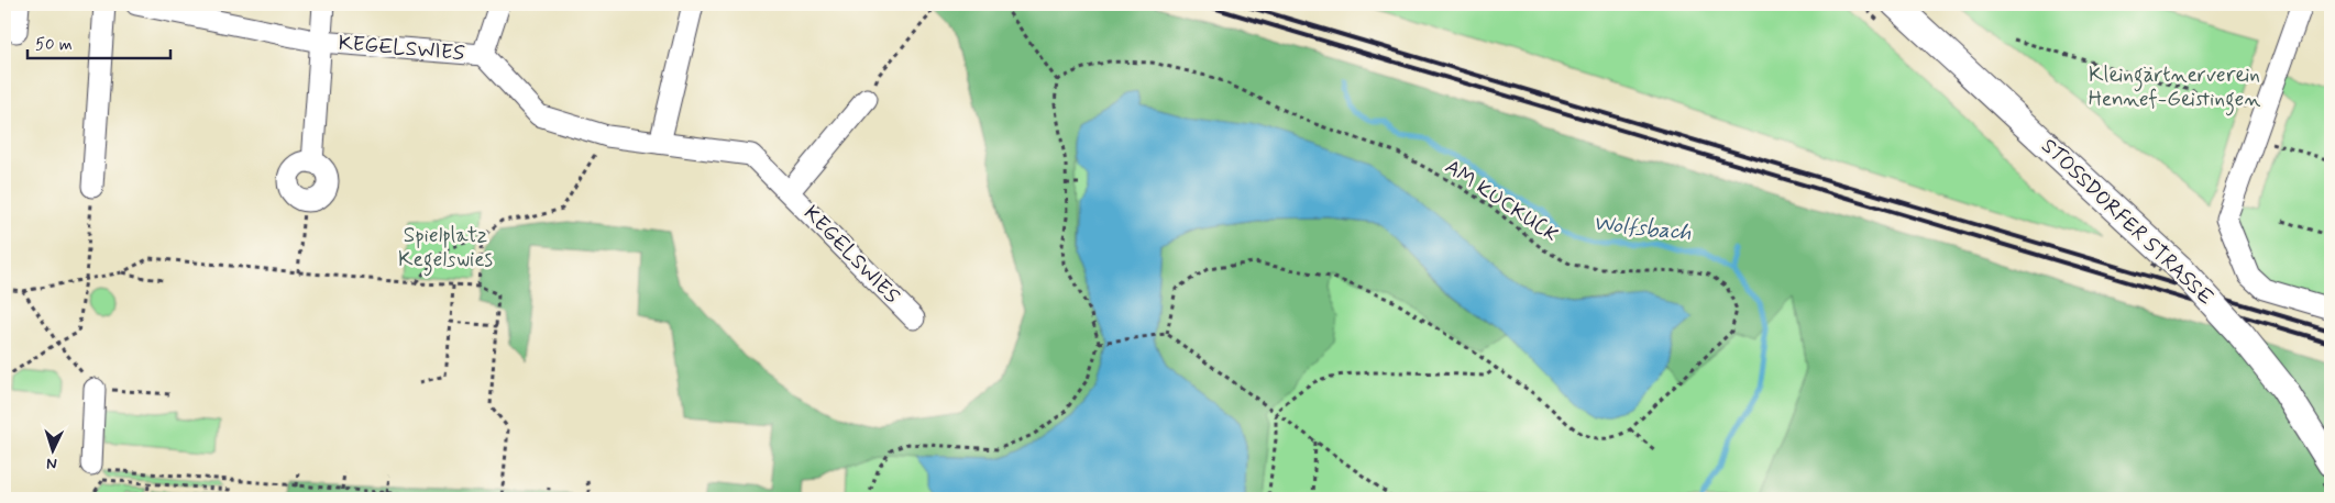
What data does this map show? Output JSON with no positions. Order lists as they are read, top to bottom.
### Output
{
  "streets": {
    "main road": ["STOSSDORFER STRASSE"],
    "street": ["KEGELSWIES"],
    "path": ["AM KUCKUCK"]
  },
  "water": ["Wolfsbach"],
  "parks": ["Kleingärtnerverein Hennef-Geistingen", "Spielplatz Kegelswies"],
  "scale_bar": "50 m",
  "north": "bottom"
}
